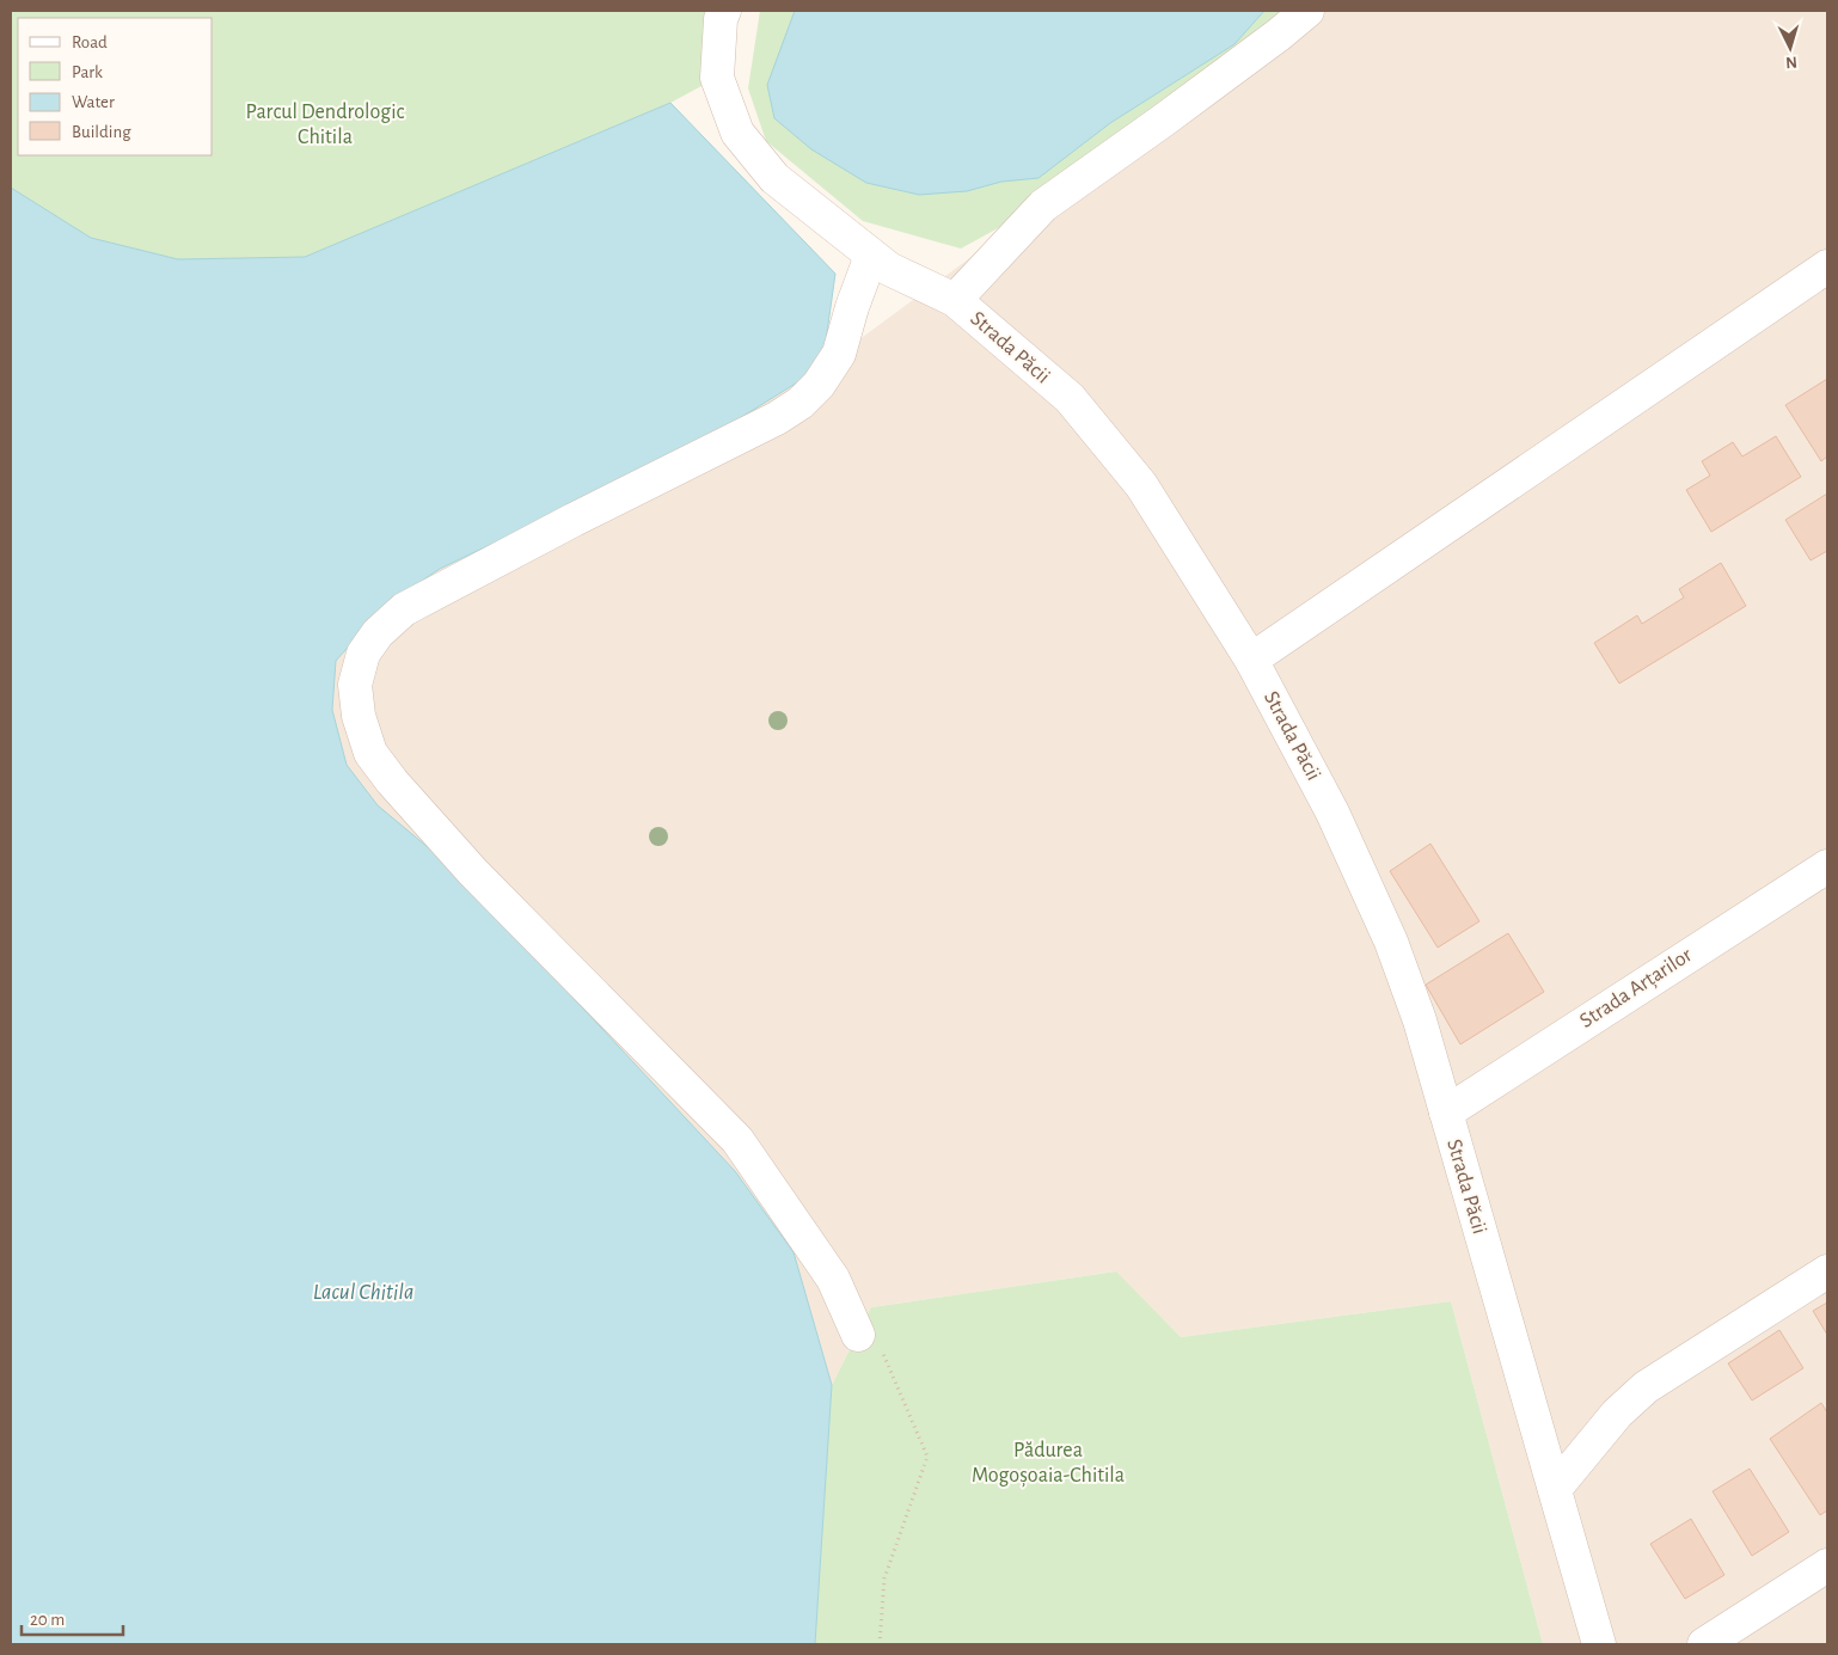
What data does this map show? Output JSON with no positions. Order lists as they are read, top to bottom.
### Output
{
  "streets": {
    "street": ["Strada Păcii", "Strada Arțarilor"]
  },
  "crossings": [
    ["Strada Păcii", "Strada Arțarilor"]
  ],
  "water": ["Lacul Chitila"],
  "parks": ["Parcul Dendrologic Chitila", "Pădurea Mogoșoaia-Chitila"],
  "legend": [
    "Road",
    "Park",
    "Water",
    "Building"
  ],
  "scale_bar": "20 m",
  "north": "bottom"
}
